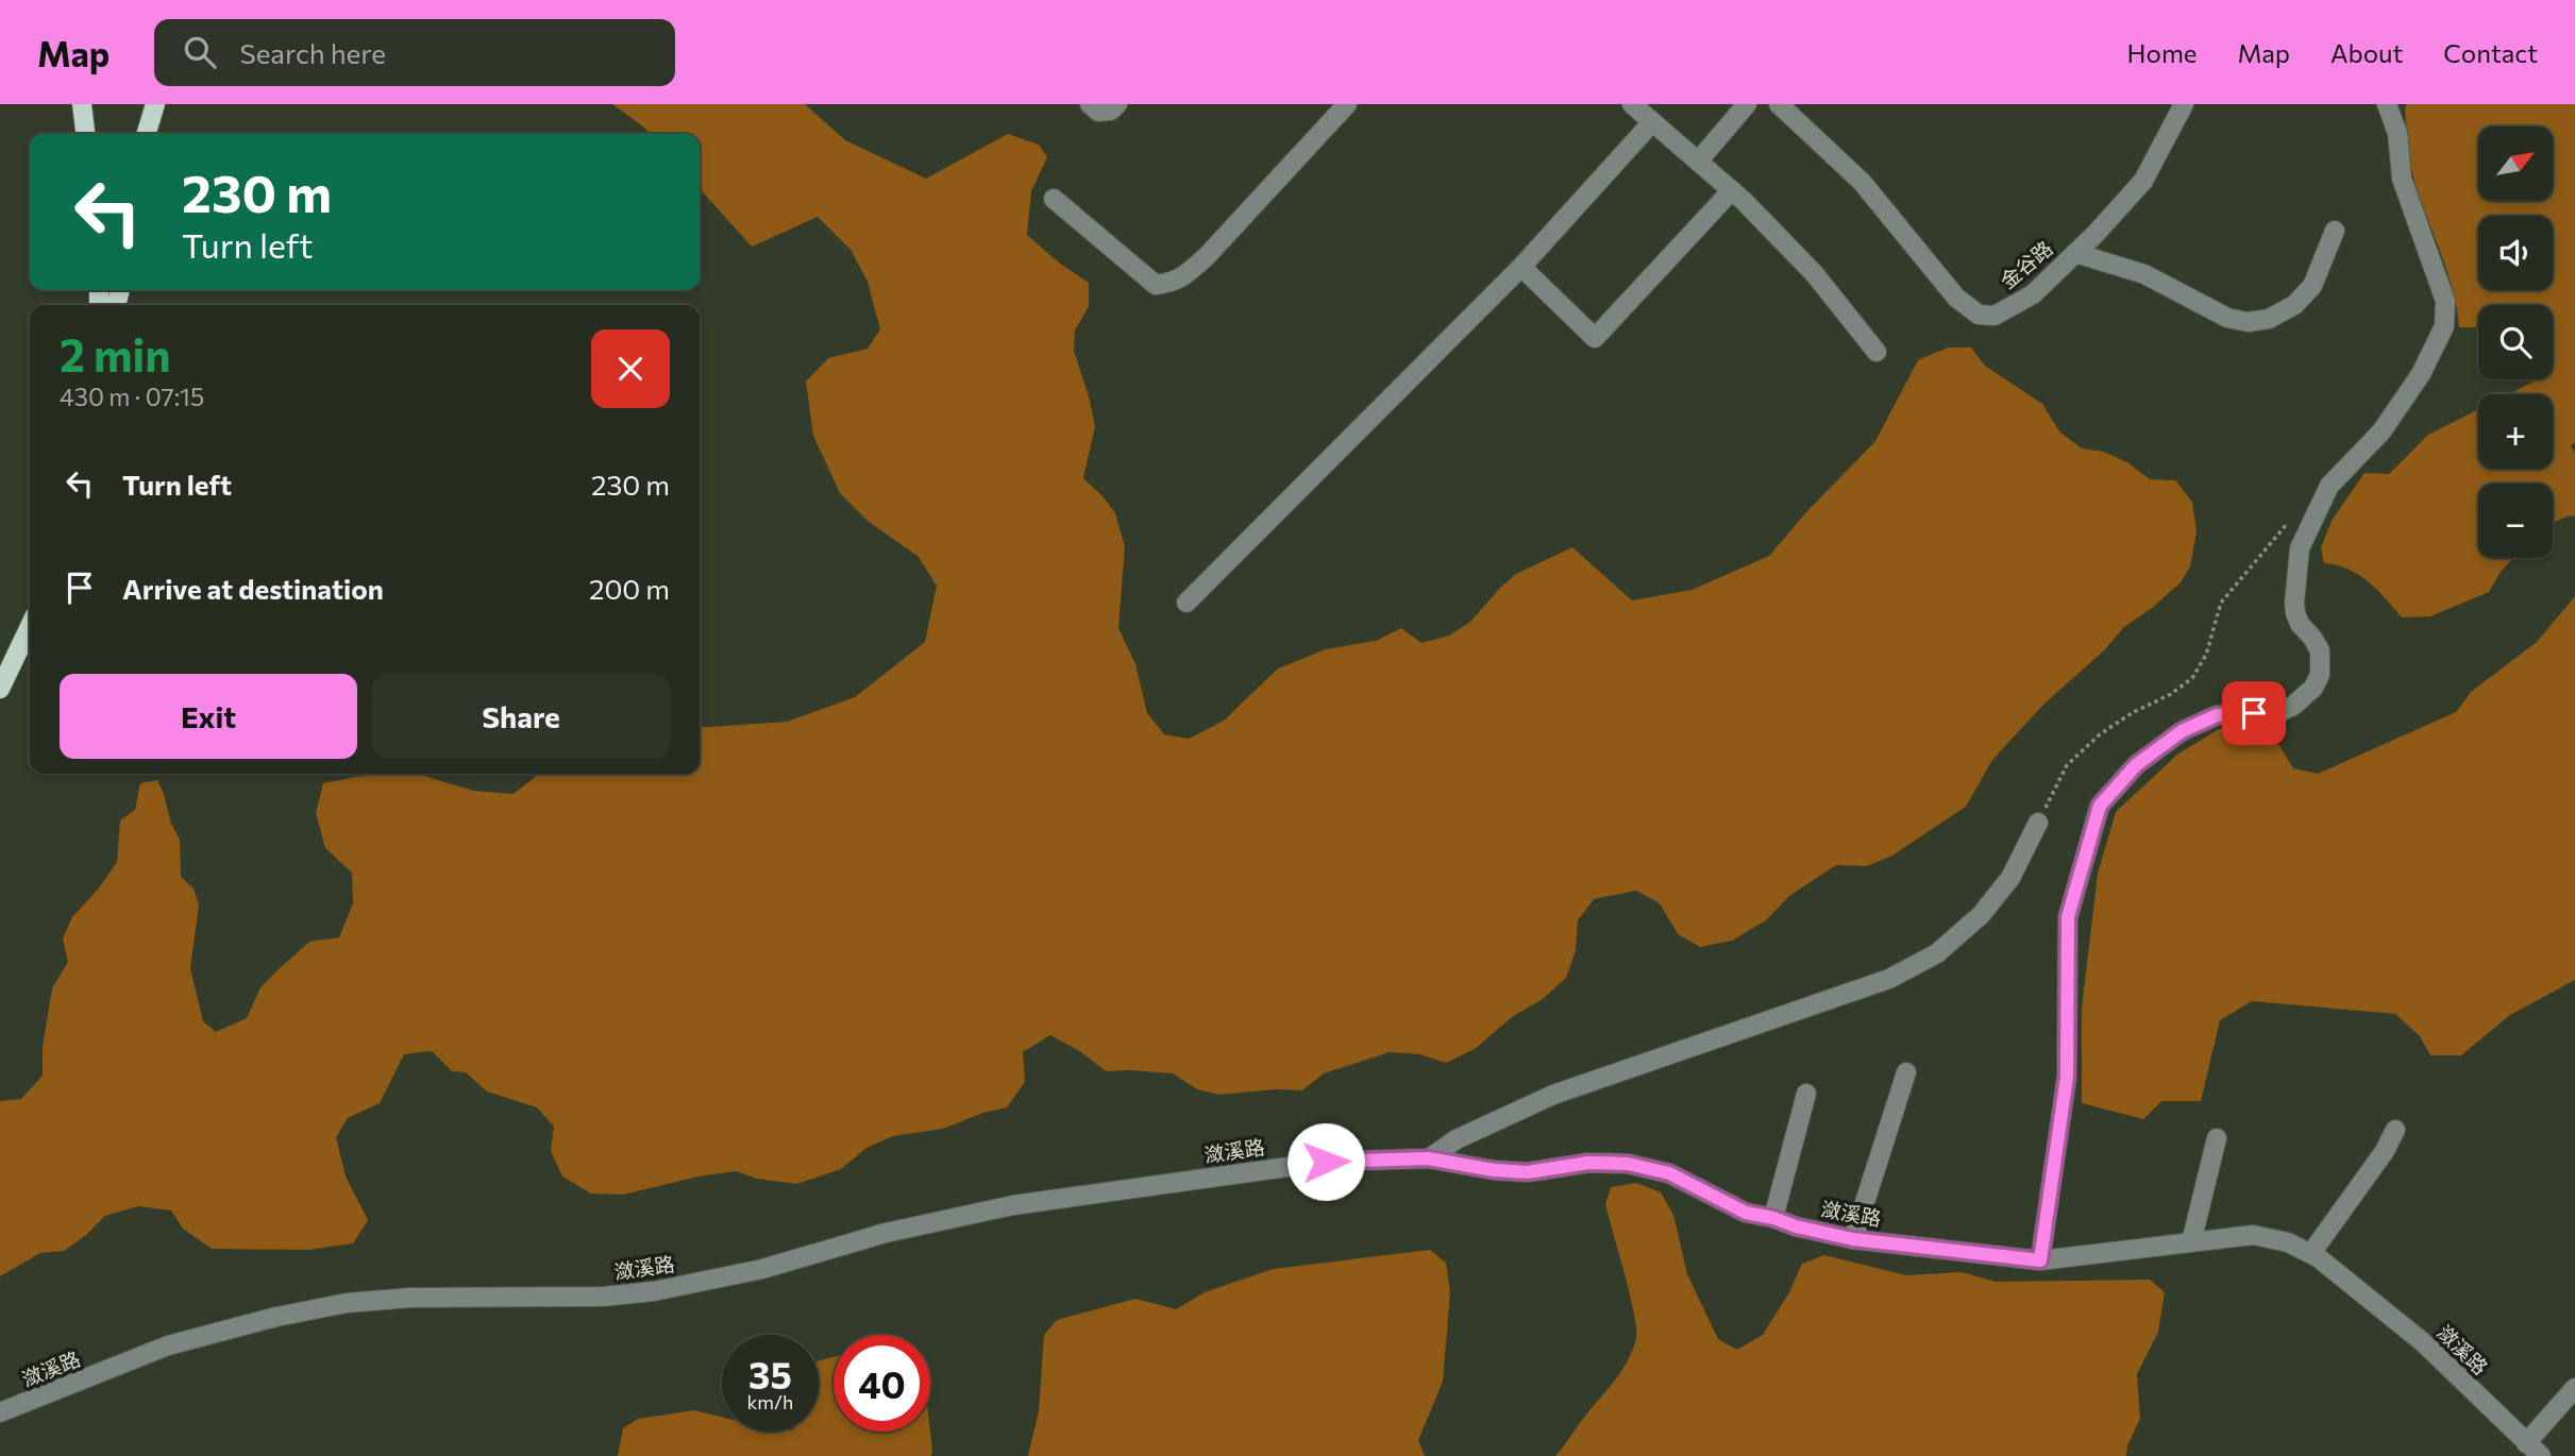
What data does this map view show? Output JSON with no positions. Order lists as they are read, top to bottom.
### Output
{
  "streets": {
    "street": ["金谷路", "潋溪路"]
  },
  "north": "top right",
  "page": {
    "header": "Map",
    "search": "Search here",
    "nav": [
      "Home",
      "Map",
      "About",
      "Contact"
    ],
    "map_buttons": ["+", "−"],
    "turn": ["230 m", "Turn left"],
    "heading": ["2 min", "430 m · 07:15"],
    "list": [
      {
        "name": "Turn left",
        "value": "230 m"
      },
      {
        "name": "Arrive at destination",
        "value": "200 m"
      }
    ],
    "buttons": ["Exit", "Share"],
    "speed": "35 km/h",
    "limit": "40"
  }
}
